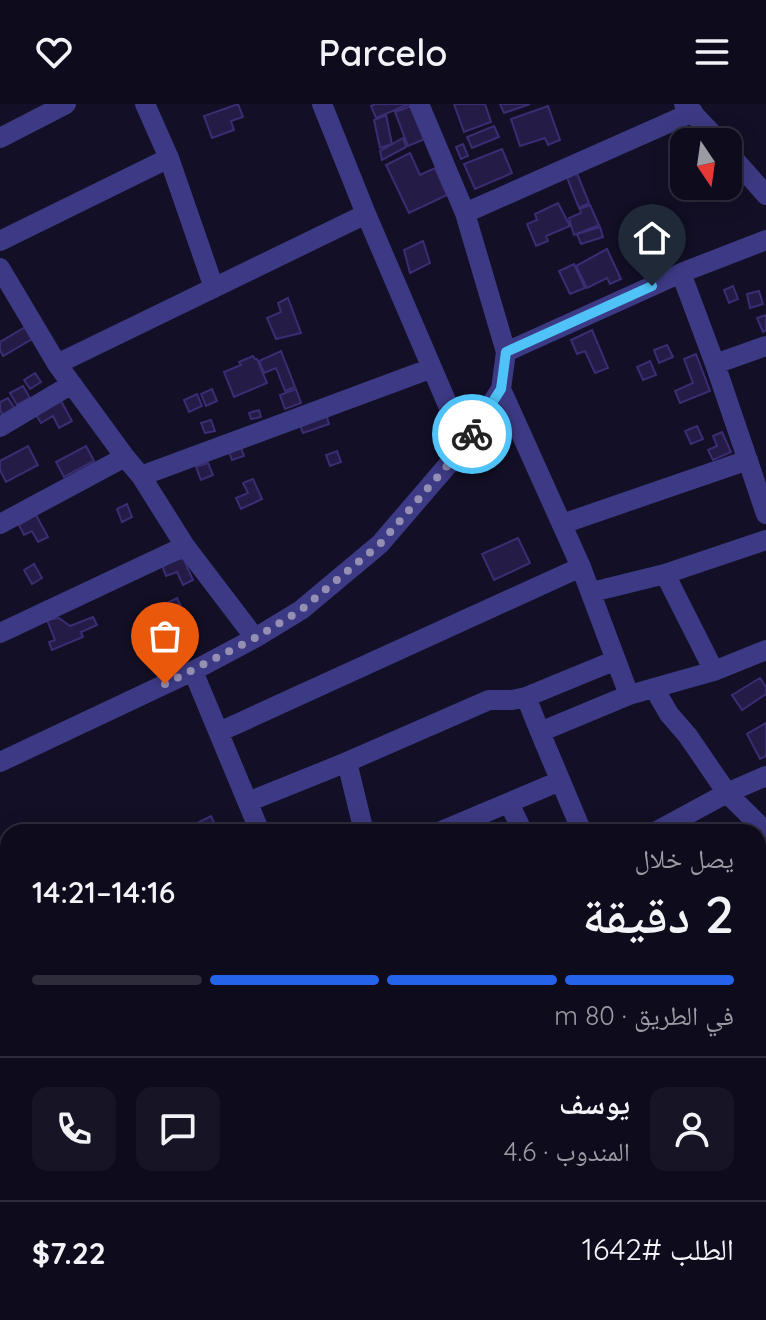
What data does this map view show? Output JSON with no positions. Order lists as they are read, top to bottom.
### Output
{
  "north": "bottom",
  "page": {
    "header": "Parcelo",
    "heading": ["2 دقيقة", "يصل خلال", "14:16–14:21"],
    "panel": [
      "يوسف",
      "المندوب · 4.6",
      "الطلب #1642",
      "$7.22"
    ],
    "bar": "في الطريق · 80 m"
  }
}
